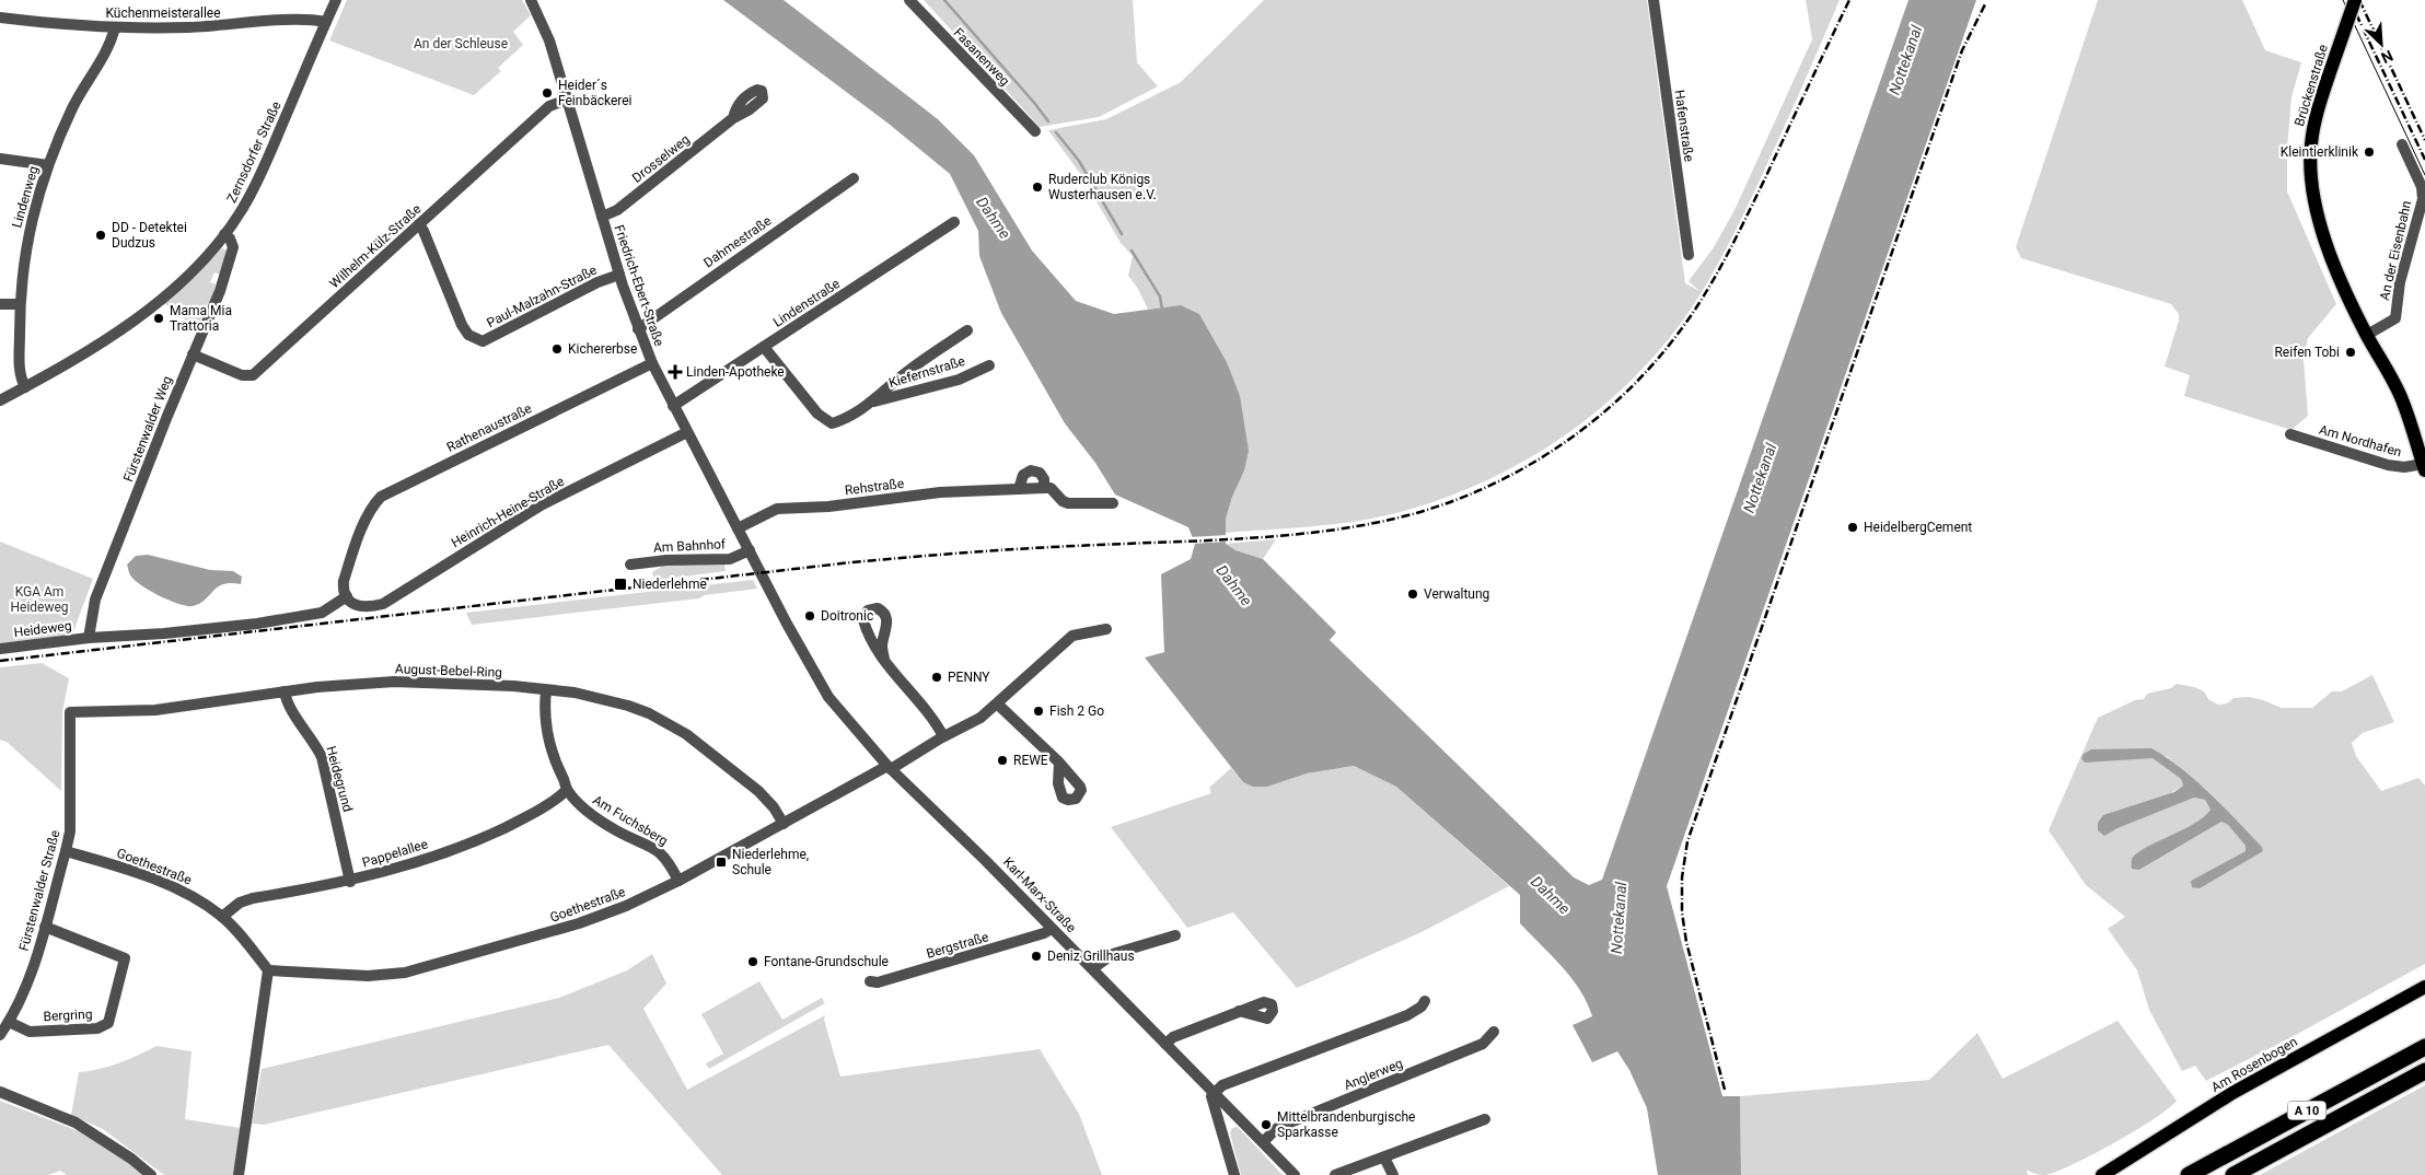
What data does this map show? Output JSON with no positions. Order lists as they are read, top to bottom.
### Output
{
  "streets": {
    "highway": ["A 10"],
    "main road": ["Brückenstraße", "Am Rosenbogen"],
    "street": [
      "Küchenmeisterallee",
      "Fasanenweg",
      "Hafenstraße",
      "Zernsdorfer Straße",
      "Drosselweg",
      "Lindenweg",
      "Dahmestraße",
      "Wilhelm-Külz-Straße",
      "An der Eisenbahn",
      "Friedrich-Ebert-Straße",
      "Paul-Malzahn-Straße",
      "Lindenstraße",
      "Kiefernstraße",
      "Rathenaustraße",
      "Fürstenwalder Weg",
      "Am Nordhafen",
      "Rehstraße",
      "Heinrich-Heine-Straße",
      "Am Bahnhof",
      "Heideweg",
      "August-Bebel-Ring",
      "Heidegrund",
      "Am Fuchsberg",
      "Pappelallee",
      "Goethestraße",
      "Fürstenwalder Straße",
      "Karl-Marx-Straße",
      "Bergstraße",
      "Bergring",
      "Anglerweg"
    ]
  },
  "crossings": [
    ["Küchenmeisterallee", "Zernsdorfer Straße"],
    ["Küchenmeisterallee", "Lindenweg"],
    ["Brückenstraße", "An der Eisenbahn"],
    ["Zernsdorfer Straße", "Lindenweg"],
    ["Zernsdorfer Straße", "Fürstenwalder Weg"],
    ["Drosselweg", "Friedrich-Ebert-Straße"],
    ["Dahmestraße", "Friedrich-Ebert-Straße"],
    ["Wilhelm-Külz-Straße", "Friedrich-Ebert-Straße"],
    ["Wilhelm-Külz-Straße", "Paul-Malzahn-Straße"],
    ["Wilhelm-Külz-Straße", "Fürstenwalder Weg"],
    ["Friedrich-Ebert-Straße", "Paul-Malzahn-Straße"],
    ["Friedrich-Ebert-Straße", "Lindenstraße"],
    ["Friedrich-Ebert-Straße", "Rathenaustraße"],
    ["Friedrich-Ebert-Straße", "Rehstraße"],
    ["Friedrich-Ebert-Straße", "Heinrich-Heine-Straße"],
    ["Friedrich-Ebert-Straße", "Am Bahnhof"],
    ["Friedrich-Ebert-Straße", "Karl-Marx-Straße"],
    ["Lindenstraße", "Kiefernstraße"],
    ["Rathenaustraße", "Heinrich-Heine-Straße"],
    ["Fürstenwalder Weg", "Heideweg"],
    ["Am Bahnhof", "Karl-Marx-Straße"],
    ["August-Bebel-Ring", "Heidegrund"],
    ["August-Bebel-Ring", "Am Fuchsberg"],
    ["August-Bebel-Ring", "Goethestraße"],
    ["August-Bebel-Ring", "Fürstenwalder Straße"],
    ["Heidegrund", "Pappelallee"],
    ["Am Fuchsberg", "Pappelallee"],
    ["Am Fuchsberg", "Goethestraße"],
    ["Pappelallee", "Goethestraße"],
    ["Goethestraße", "Fürstenwalder Straße"],
    ["Goethestraße", "Karl-Marx-Straße"],
    ["Fürstenwalder Straße", "Bergring"],
    ["Karl-Marx-Straße", "Bergstraße"],
    ["Karl-Marx-Straße", "Anglerweg"]
  ],
  "water": ["Nottekanal", "Dahme"],
  "parks": ["An der Schleuse", "KGA Am Heideweg"],
  "places": {
    "other": [
      "Heider´s Feinbäckerei",
      "Kleintierklinik",
      "Ruderclub Königs Wusterhausen e.V.",
      "DD - Detektei Dudzus",
      "Mama Mia Trattoria",
      "Kichererbse",
      "Reifen Tobi",
      "HeidelbergCement",
      "Verwaltung",
      "Doitronic",
      "PENNY",
      "Fish 2 Go",
      "REWE",
      "Deniz Grillhaus",
      "Fontane-Grundschule",
      "Mittelbrandenburgische Sparkasse"
    ],
    "health": ["Linden-Apotheke"],
    "transit": ["Niederlehme", "Niederlehme, Schule"]
  },
  "north": "bottom right"
}
